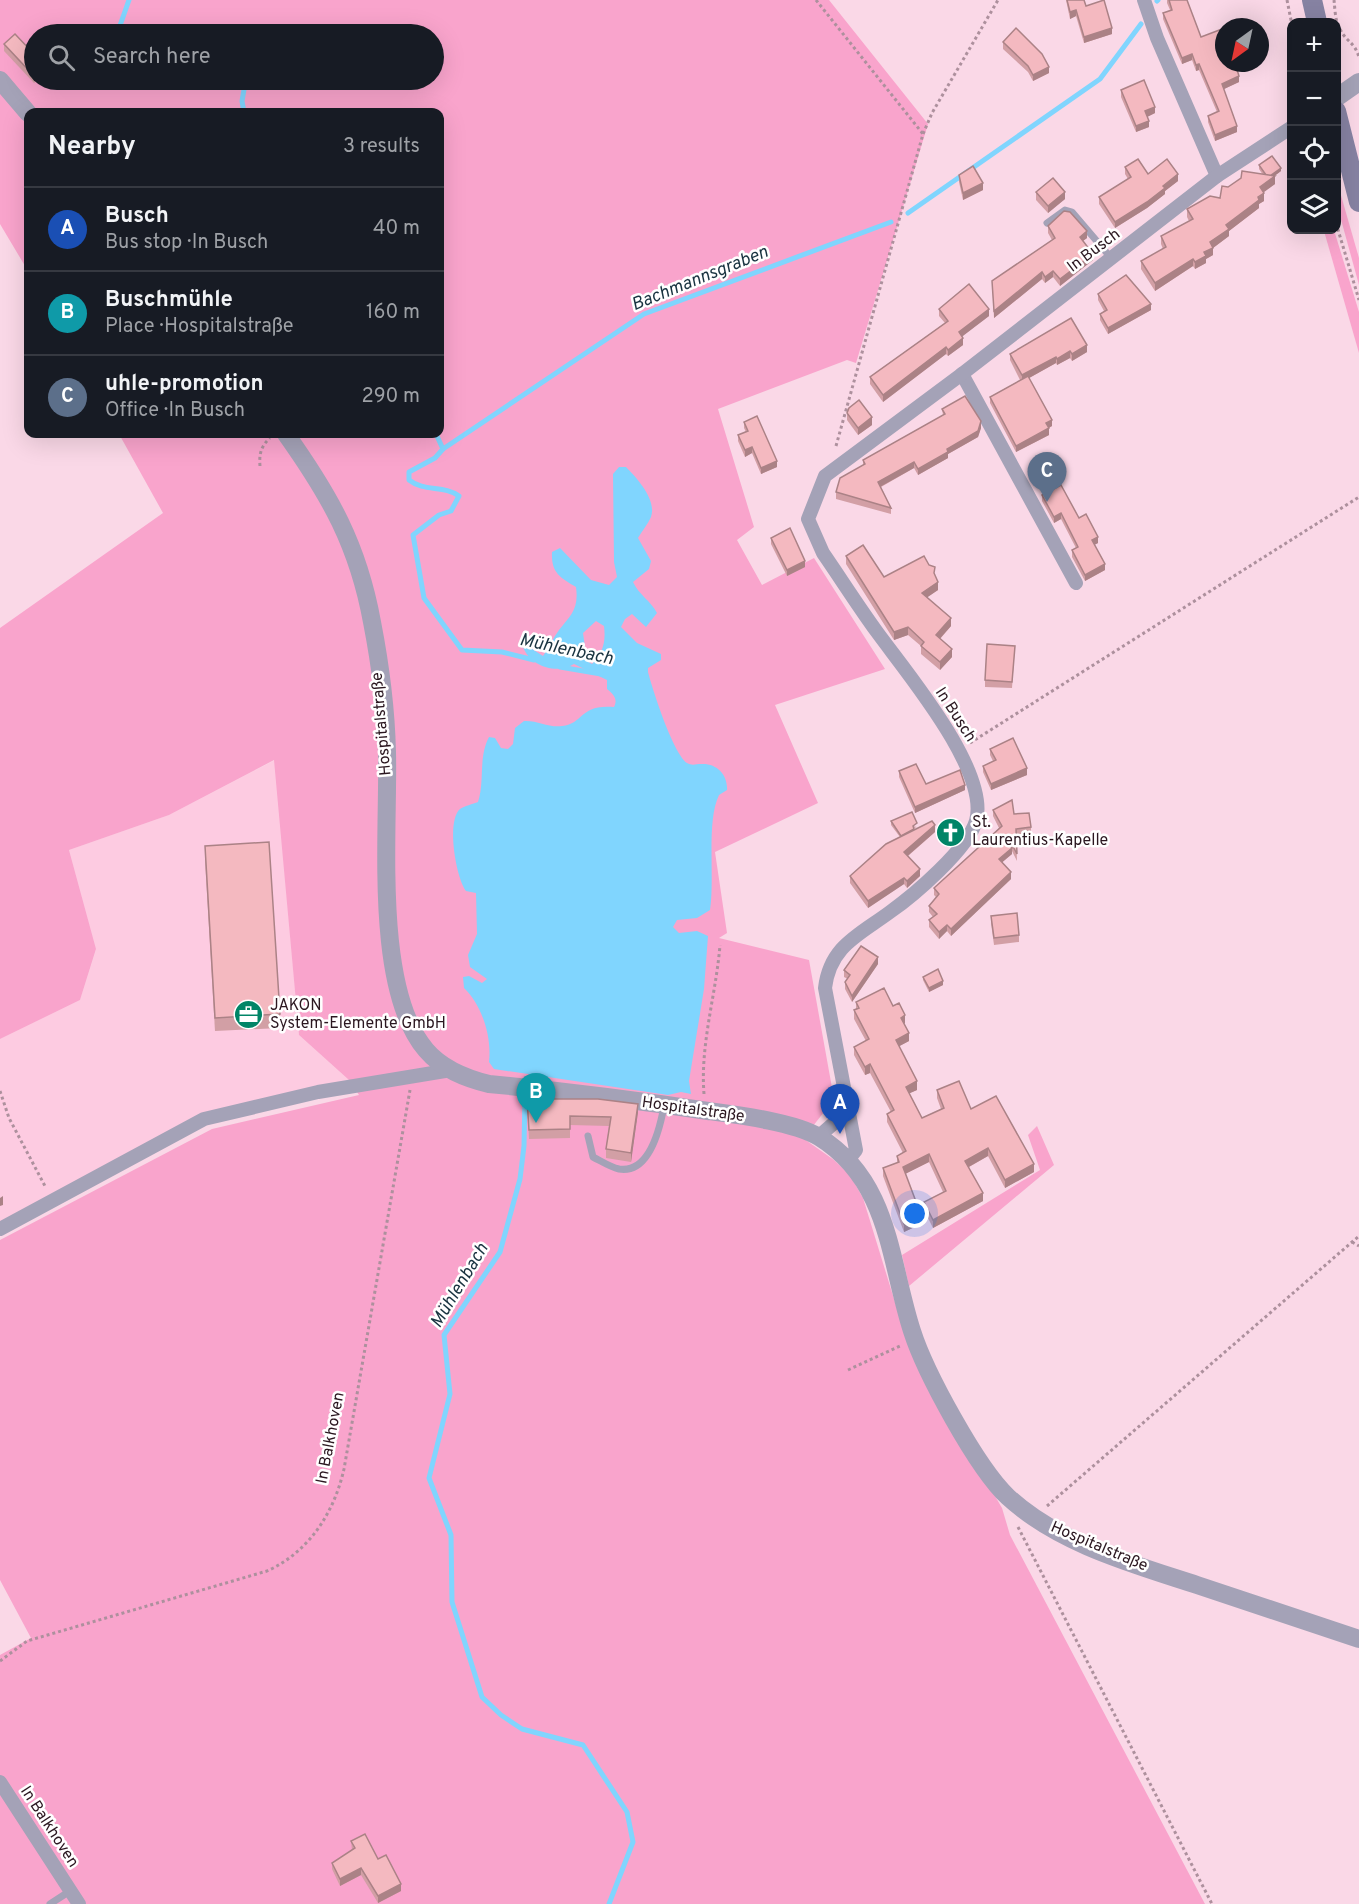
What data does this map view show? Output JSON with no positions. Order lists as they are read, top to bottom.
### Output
{
  "streets": {
    "street": ["In Busch", "Hospitalstraße", "In Balkhoven"]
  },
  "crossings": [
    ["In Busch", "Hospitalstraße"]
  ],
  "water": ["Bachmannsgraben", "Mühlenbach"],
  "places": {
    "church": ["St. Laurentius-Kapelle"],
    "office": ["JAKON System-Elemente GmbH"]
  },
  "north": "bottom left",
  "page": {
    "map_buttons": ["+", "−"],
    "search": "Search here",
    "heading": ["Nearby", "3 results"],
    "list": [
      {
        "mark": "A",
        "name": "Busch",
        "note": "Bus stop · In Busch",
        "value": "40 m"
      },
      {
        "mark": "B",
        "name": "Buschmühle",
        "note": "Place · Hospitalstraße",
        "value": "160 m"
      },
      {
        "mark": "C",
        "name": "uhle-promotion",
        "note": "Office · In Busch",
        "value": "290 m"
      }
    ],
    "pins": ["C", "B", "A"]
  }
}
